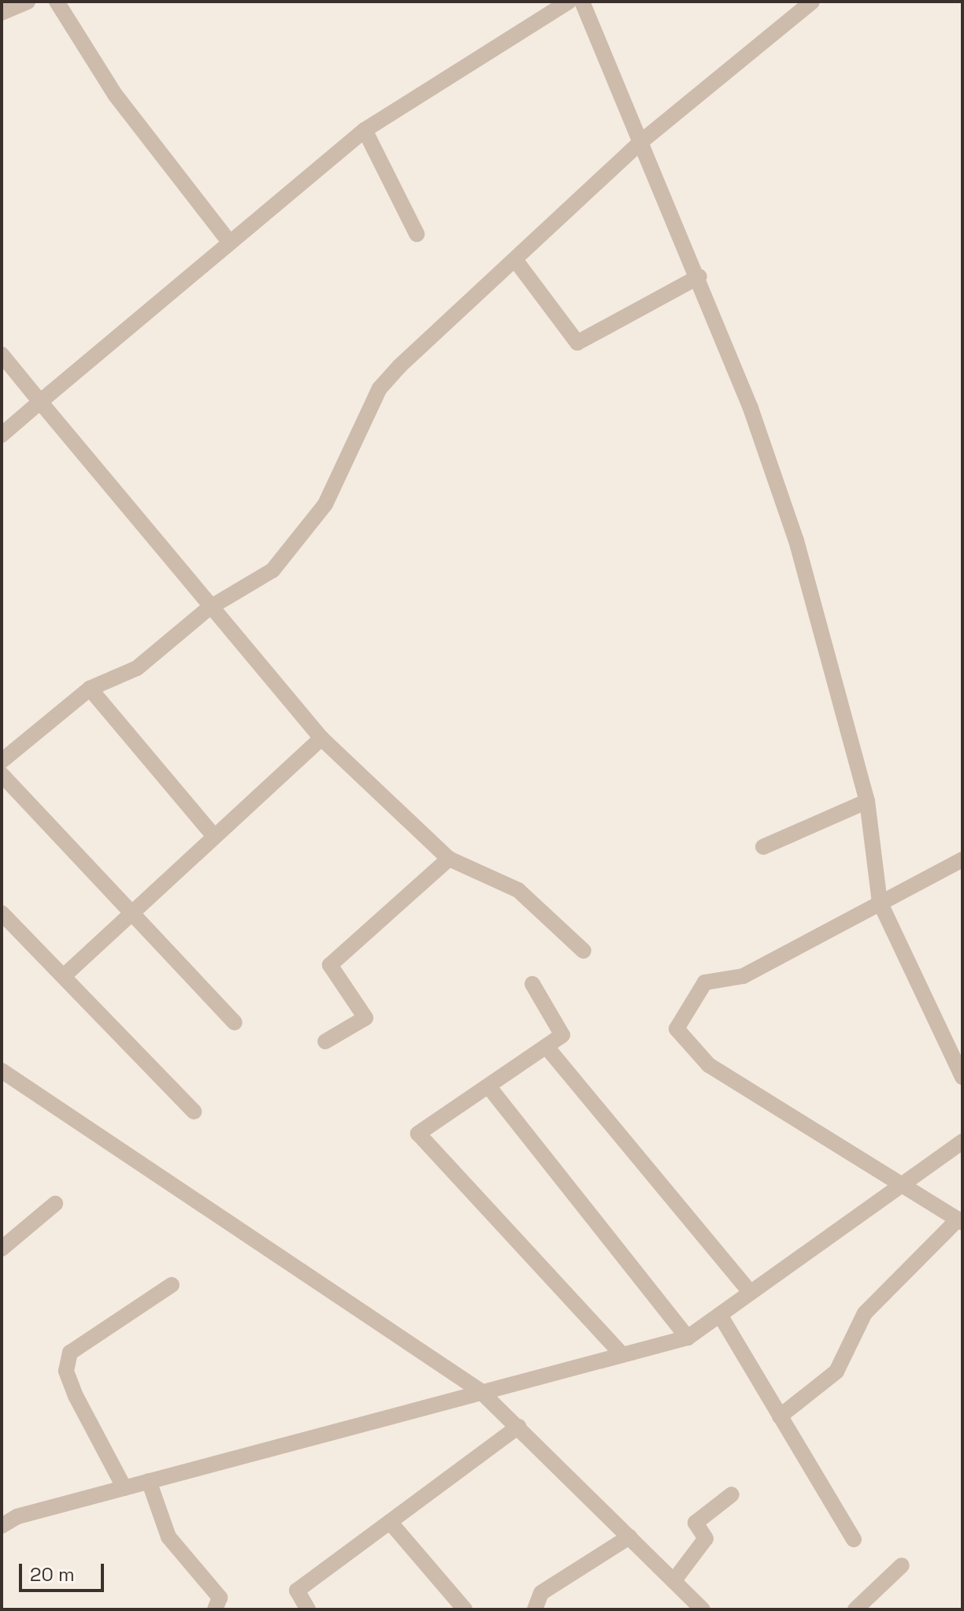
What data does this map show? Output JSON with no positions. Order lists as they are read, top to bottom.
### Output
{
  "scale_bar": "20 m"
}
